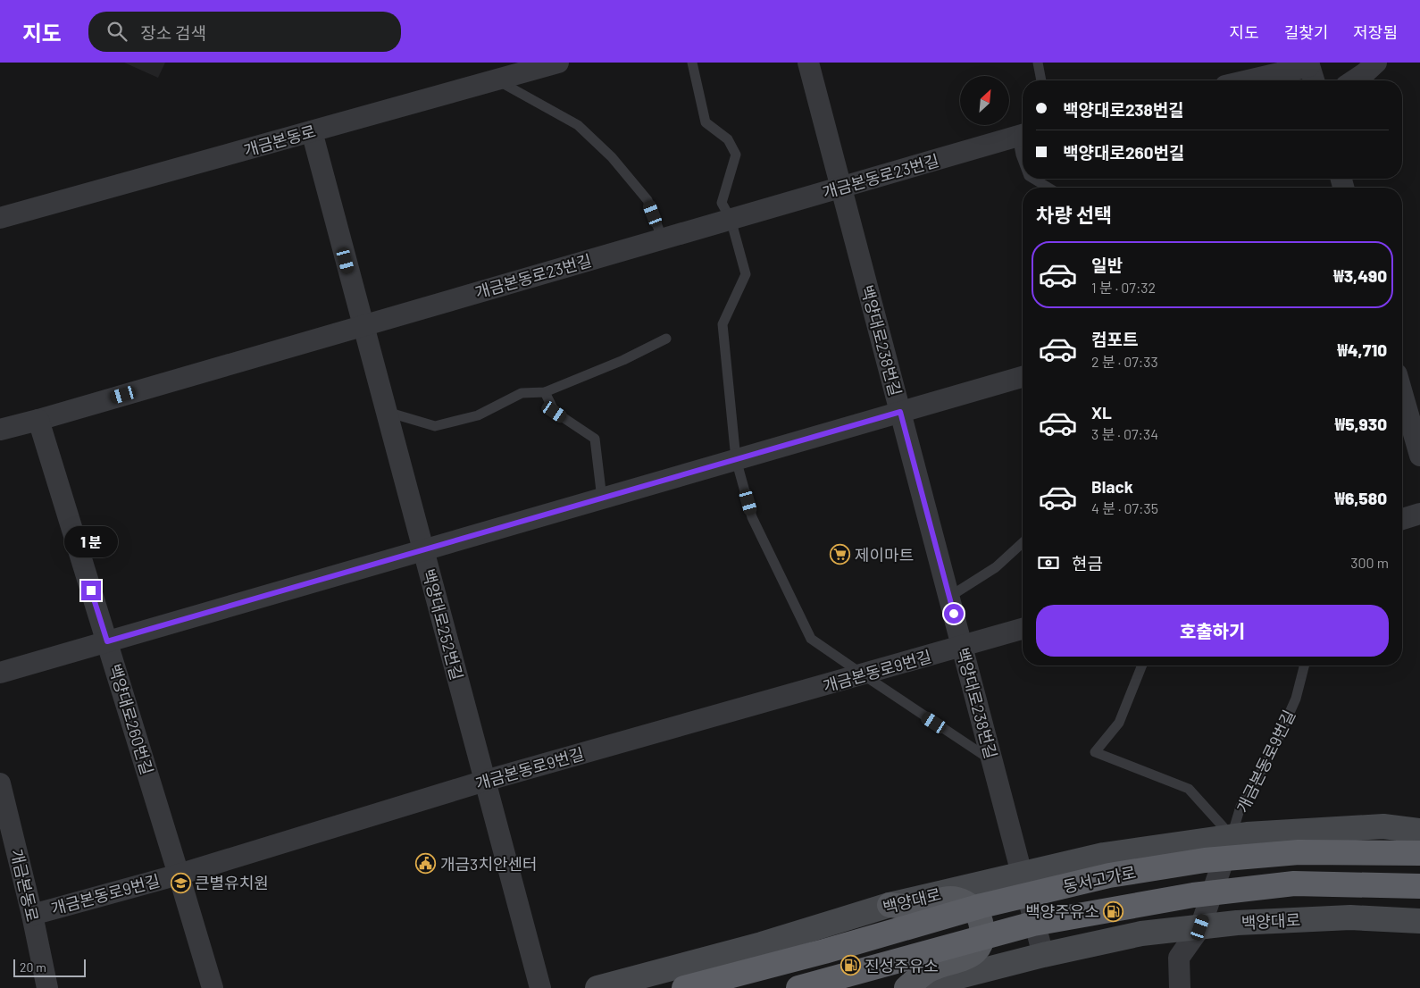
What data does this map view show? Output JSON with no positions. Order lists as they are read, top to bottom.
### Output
{
  "streets": {
    "highway": ["동서고가로"],
    "main road": ["백양대로"],
    "street": [
      "개금본동로",
      "개금본동로23번길",
      "백양대로238번길",
      "백양대로252번길",
      "개금본동로9번길",
      "백양대로260번길"
    ]
  },
  "crossings": [
    ["개금본동로", "백양대로252번길"],
    ["개금본동로", "개금본동로9번길"],
    ["개금본동로23번길", "백양대로238번길"],
    ["개금본동로23번길", "백양대로252번길"],
    ["개금본동로23번길", "백양대로260번길"],
    ["백양대로238번길", "개금본동로9번길"],
    ["백양대로238번길", "백양대로"],
    ["백양대로252번길", "개금본동로9번길"],
    ["개금본동로9번길", "백양대로260번길"],
    ["개금본동로9번길", "백양대로"]
  ],
  "places": {
    "supermarket": ["제이마트"],
    "public building": ["개금3치안센터"],
    "school or university": ["큰별유치원"],
    "fuel station": ["백양주유소", "진성주유소"]
  },
  "scale_bar": "20 m",
  "north": "top right",
  "page": {
    "header": "지도",
    "search": "장소 검색",
    "nav": ["지도", "길찾기", "저장됨"],
    "banner": ["백양대로238번길", "백양대로260번길"],
    "heading": "차량 선택",
    "list": [
      {
        "name": "일반",
        "note": "1 분 · 07:32",
        "value": "₩3,490"
      },
      {
        "name": "컴포트",
        "note": "2 분 · 07:33",
        "value": "₩4,710"
      },
      {
        "name": "XL",
        "note": "3 분 · 07:34",
        "value": "₩5,930"
      },
      {
        "name": "Black",
        "note": "4 분 · 07:35",
        "value": "₩6,580"
      }
    ],
    "bubble": "1 분",
    "pay": ["현금", "300 m"],
    "buttons": "호출하기",
    "scale": "20 m"
  }
}
